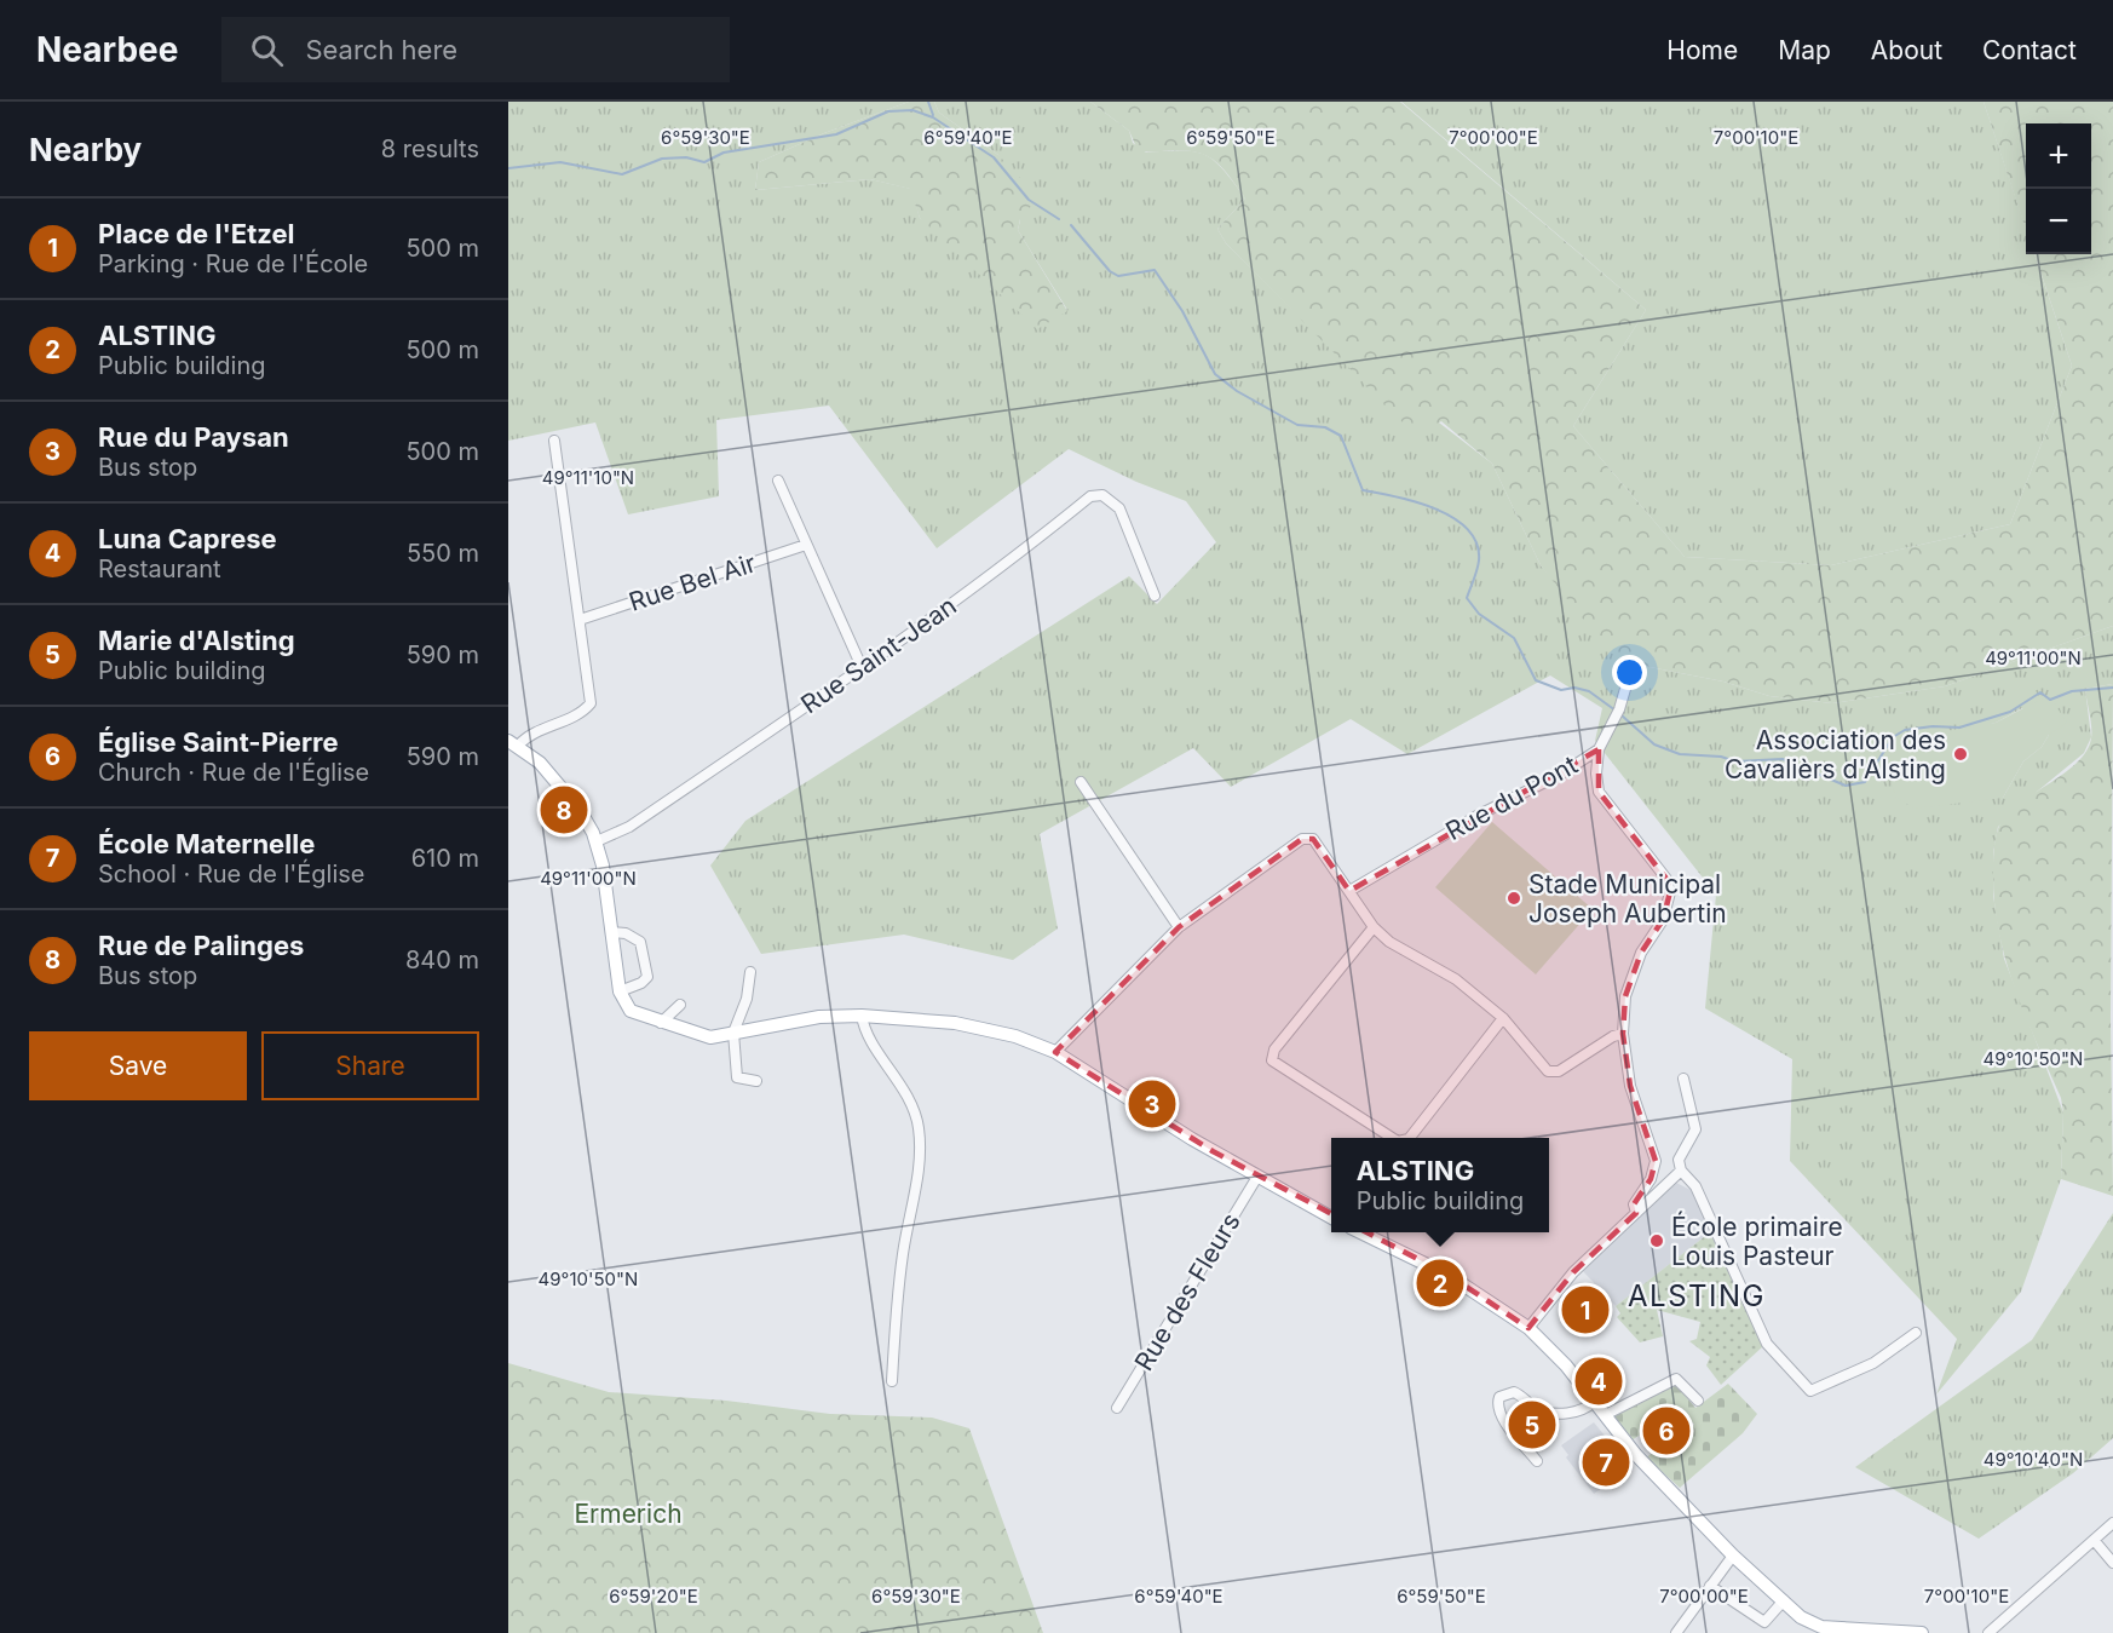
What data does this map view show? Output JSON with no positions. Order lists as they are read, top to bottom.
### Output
{
  "streets": {
    "street": [
      "Rue Bel Air",
      "Rue Saint-Jean",
      "Rue du Pont",
      "Rue des Fleurs"
    ]
  },
  "districts": ["ALSTING"],
  "parks": ["Ermerich"],
  "places": ["Association des Cavalièrs d'Alsting", "Stade Municipal Joseph Aubertin", "École primaire Louis Pasteur"],
  "page": {
    "header": "Nearbee",
    "search": "Search here",
    "nav": [
      "Home",
      "Map",
      "About",
      "Contact"
    ],
    "heading": ["Nearby", "8 results"],
    "map_buttons": ["+", "−"],
    "list": [
      {
        "mark": "1",
        "name": "Place de l'Etzel",
        "note": "Parking · Rue de l'École",
        "value": "500 m"
      },
      {
        "mark": "2",
        "name": "ALSTING",
        "note": "Public building",
        "value": "500 m"
      },
      {
        "mark": "3",
        "name": "Rue du Paysan",
        "note": "Bus stop",
        "value": "500 m"
      },
      {
        "mark": "4",
        "name": "Luna Caprese",
        "note": "Restaurant",
        "value": "550 m"
      },
      {
        "mark": "5",
        "name": "Marie d'Alsting",
        "note": "Public building",
        "value": "590 m"
      },
      {
        "mark": "6",
        "name": "Église Saint-Pierre",
        "note": "Church · Rue de l'Église",
        "value": "590 m"
      },
      {
        "mark": "7",
        "name": "École Maternelle",
        "note": "School · Rue de l'Église",
        "value": "610 m"
      },
      {
        "mark": "8",
        "name": "Rue de Palinges",
        "note": "Bus stop",
        "value": "840 m"
      }
    ],
    "pins": [
      "8",
      "3",
      "2",
      "1",
      "4",
      "5",
      "6",
      "7"
    ],
    "buttons": ["Save", "Share"],
    "popup": ["ALSTING", "Public building"]
  },
  "coordinates": [
    "6°59'30\"E",
    "6°59'40\"E",
    "6°59'50\"E",
    "7°00'00\"E",
    "7°00'10\"E",
    "49°11'10\"N",
    "49°11'00\"N",
    "49°10'50\"N",
    "49°10'40\"N",
    "6°59'20\"E"
  ]
}
